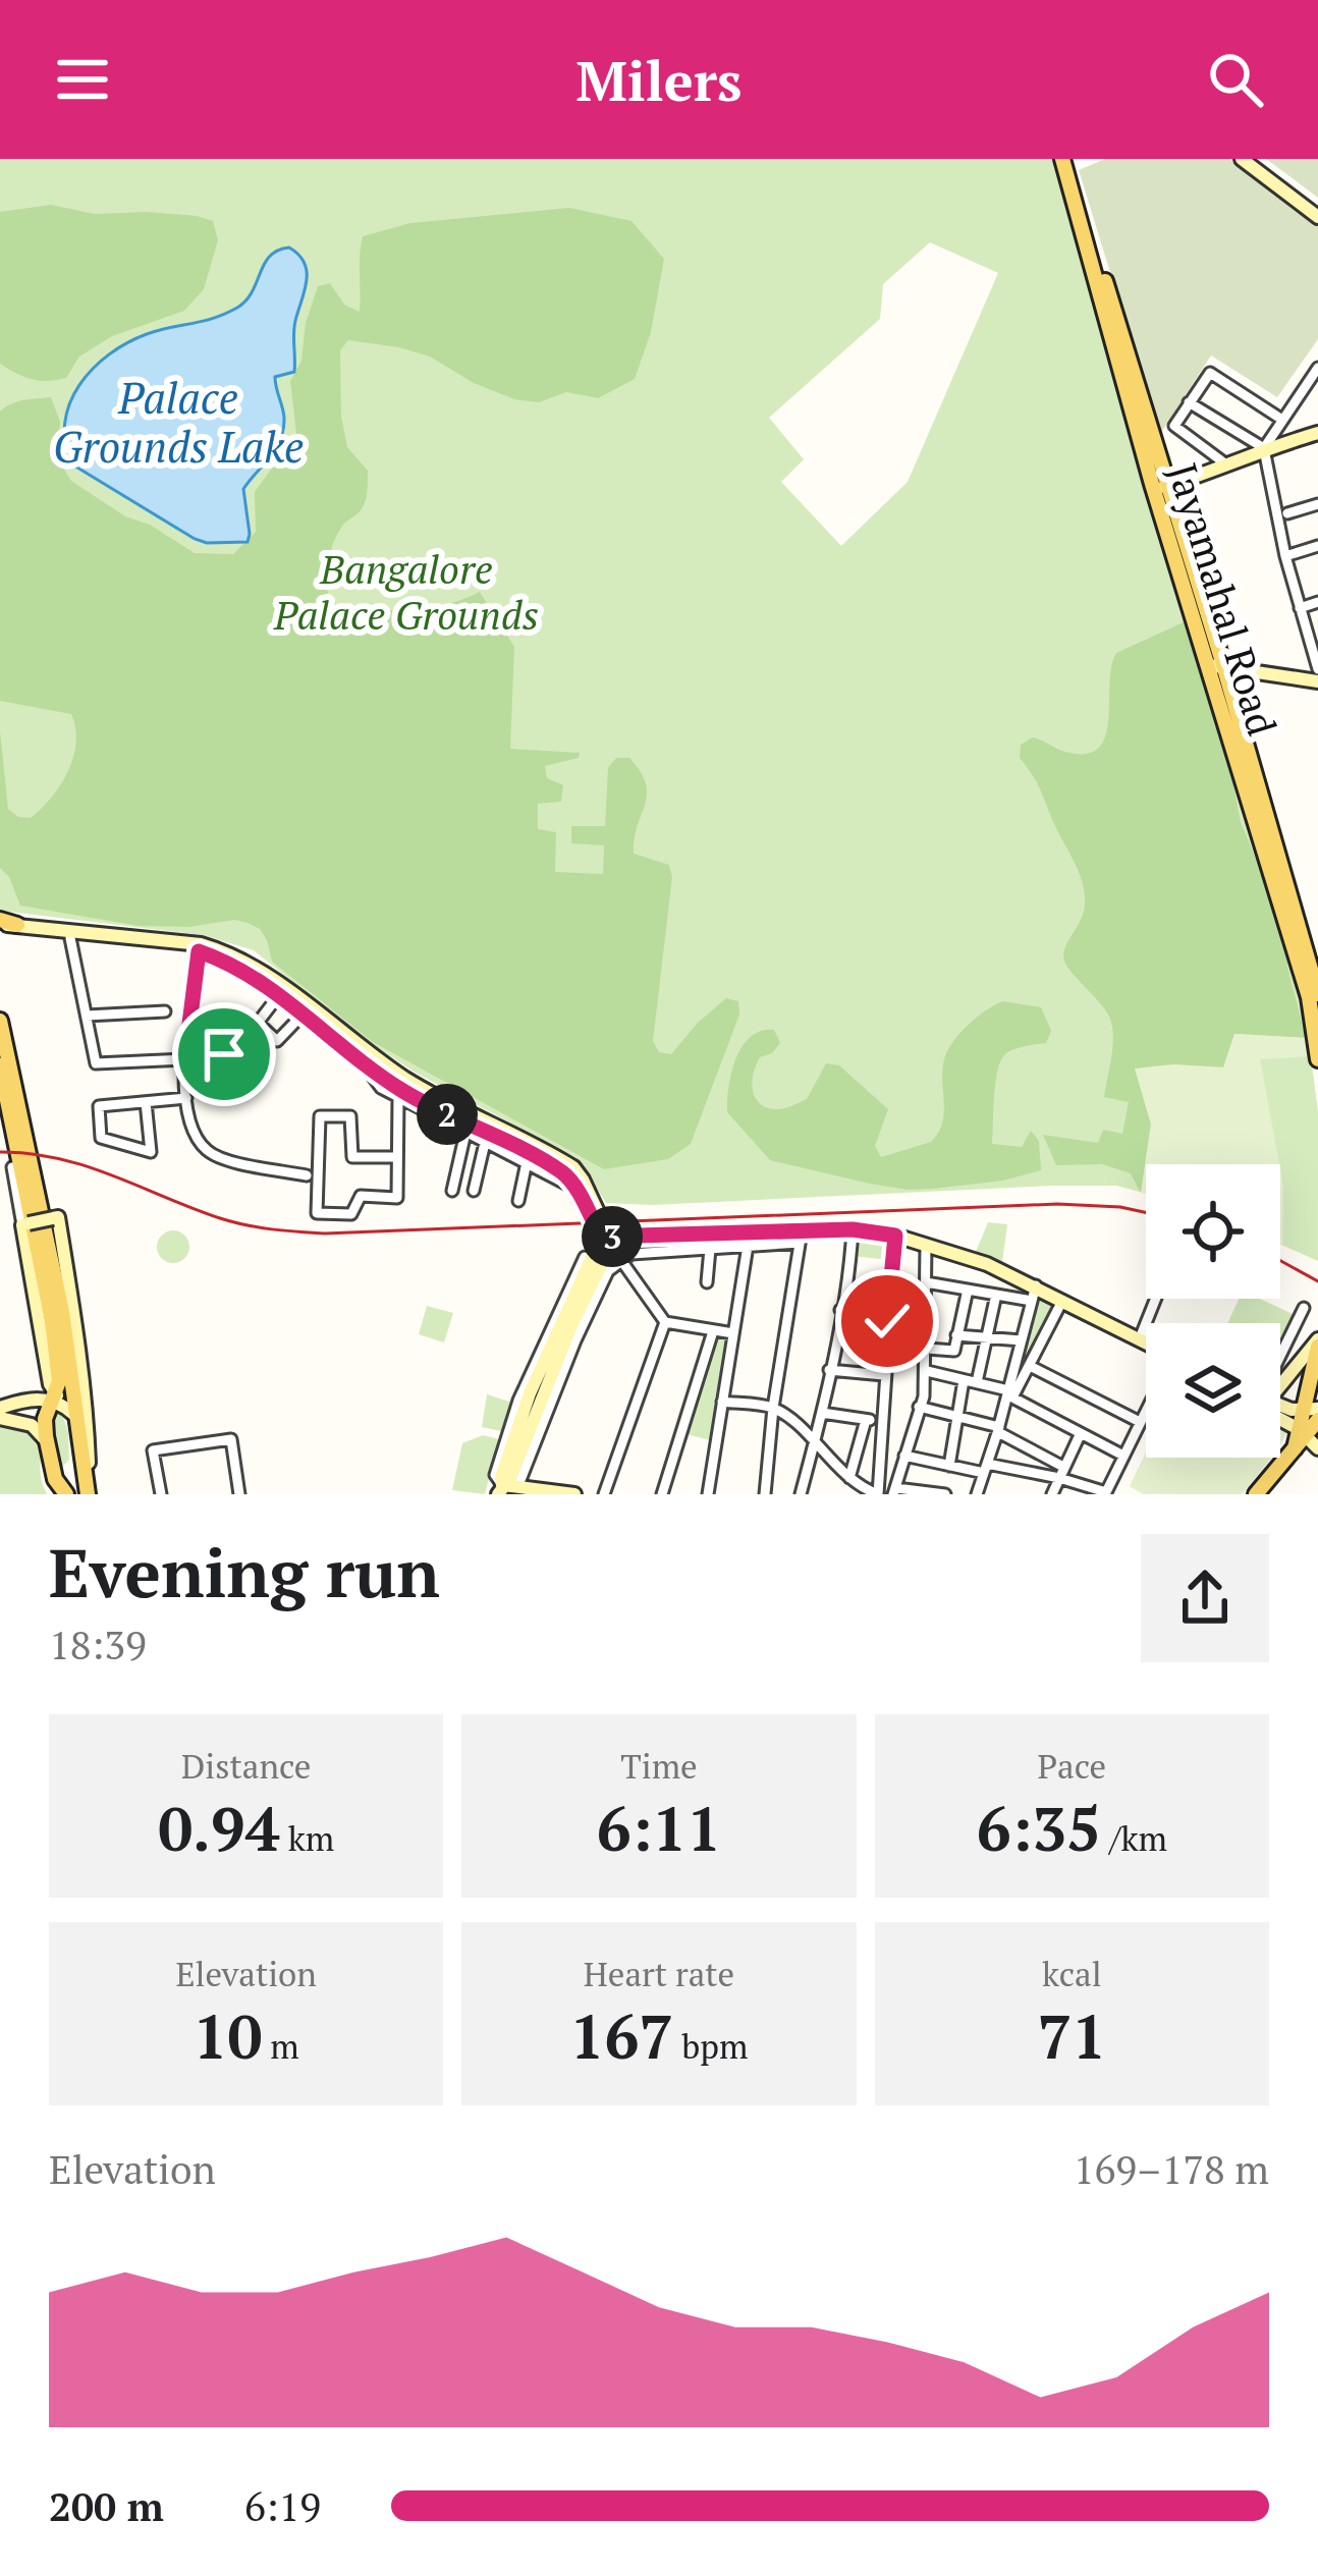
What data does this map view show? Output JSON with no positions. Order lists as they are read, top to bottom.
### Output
{
  "streets": {
    "main road": ["Jayamahal Road"]
  },
  "water": ["Palace Grounds Lake"],
  "parks": ["Bangalore Palace Grounds"],
  "page": {
    "header": "Milers",
    "pins": ["2", "3"],
    "heading": ["Evening run", "18:39"],
    "stats": [
      ["Distance", "0.94 km"],
      ["Time", "6:11"],
      ["Pace", "6:35 /km"],
      ["Elevation", "10 m"],
      ["Heart rate", "167 bpm"],
      ["kcal", "71"]
    ],
    "chart": ["Elevation", "169–178 m"],
    "list": [
      {
        "name": "200 m",
        "note": "6:19"
      }
    ]
  }
}
